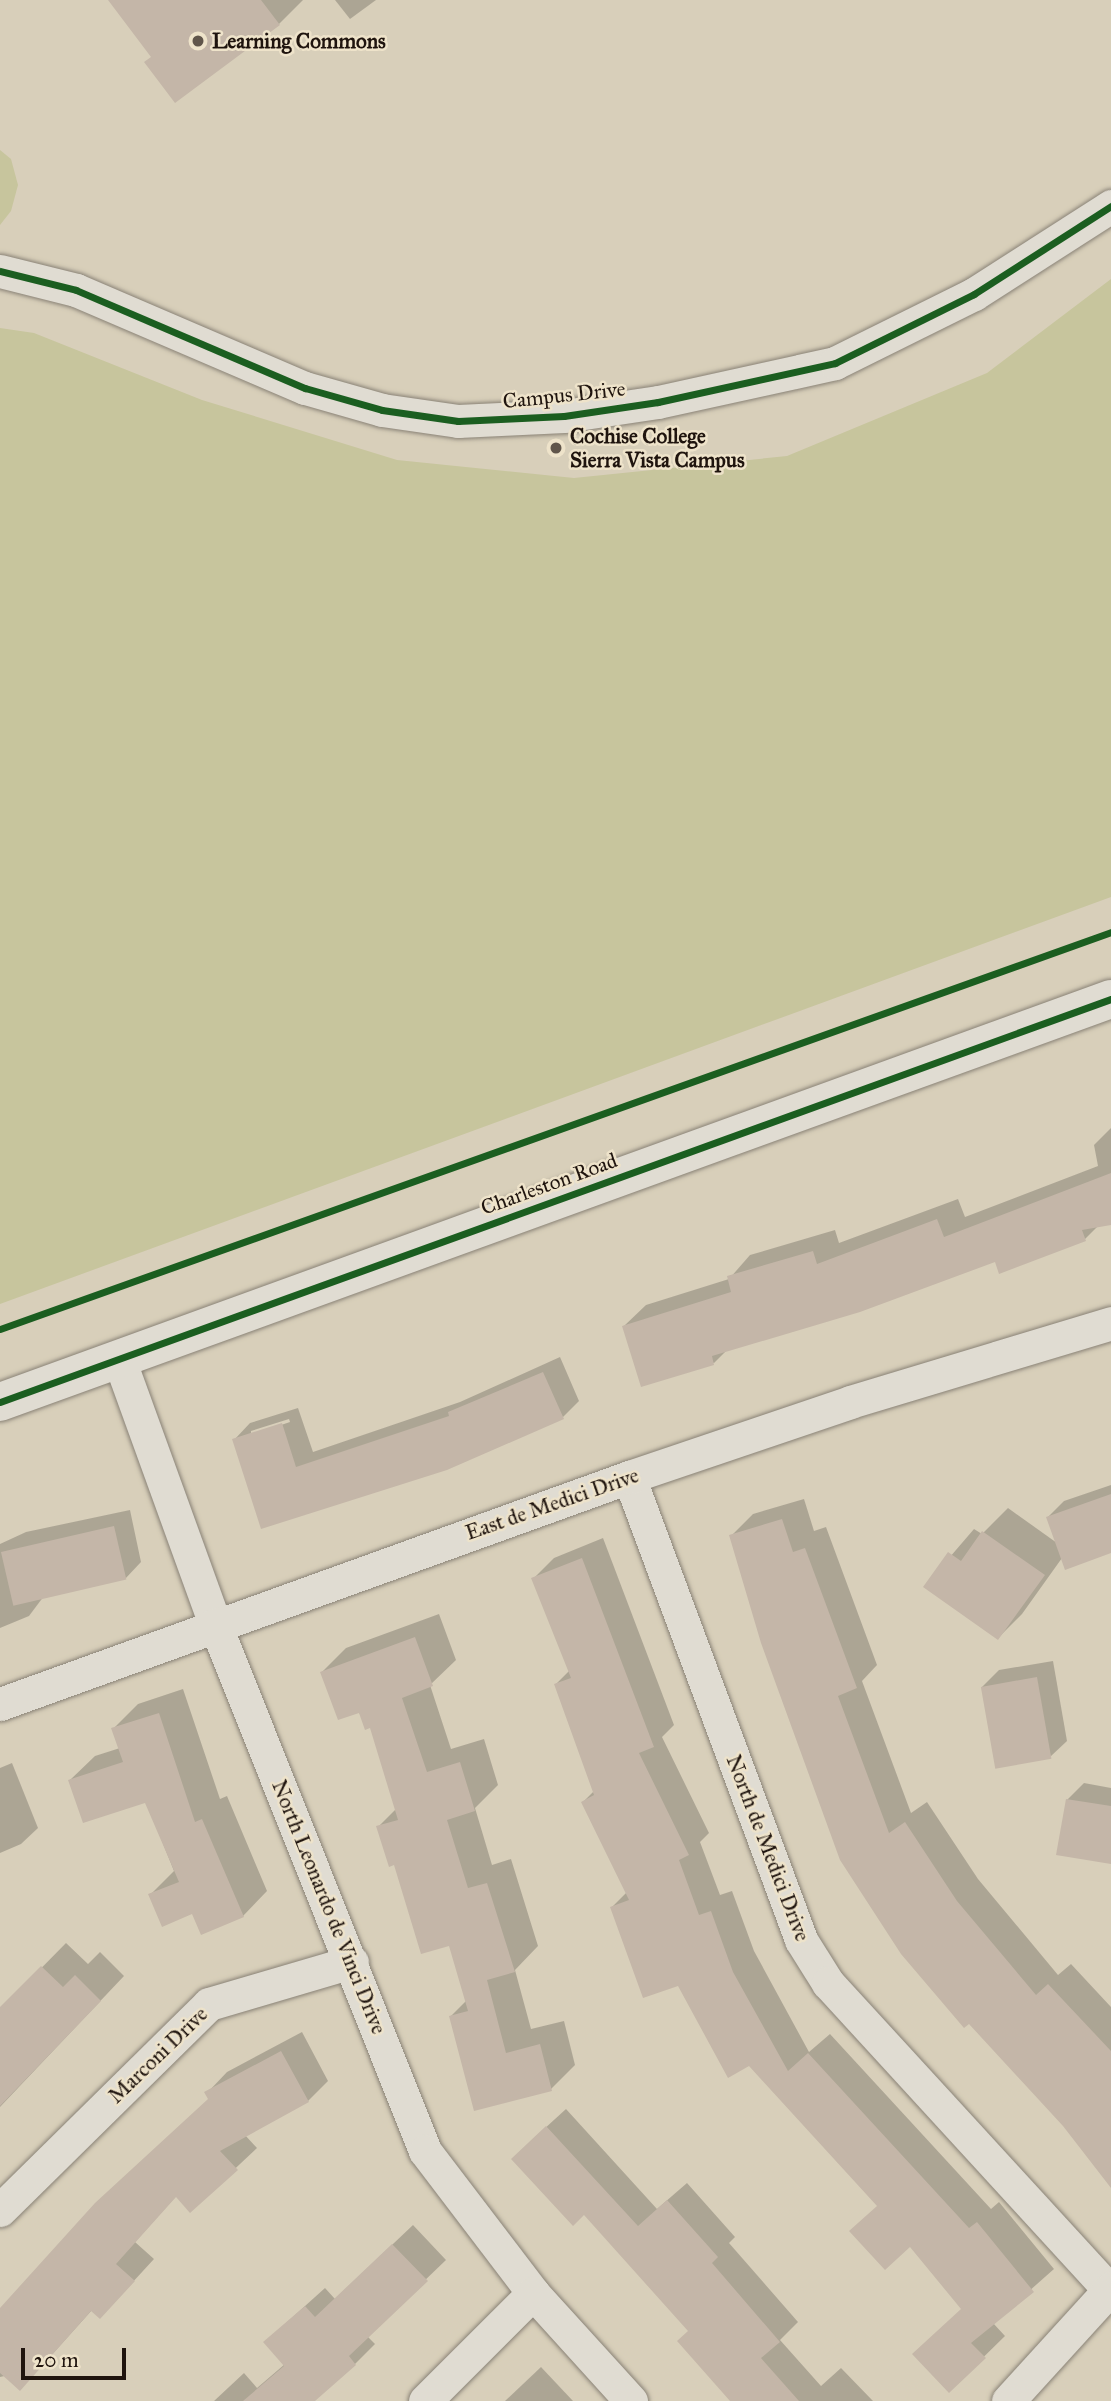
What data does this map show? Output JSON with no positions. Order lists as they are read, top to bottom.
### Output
{
  "streets": {
    "main road": ["Charleston Road"],
    "street": [
      "Campus Drive",
      "East de Medici Drive",
      "North de Medici Drive",
      "North Leonardo de Vinci Drive",
      "Marconi Drive"
    ]
  },
  "crossings": [
    ["Charleston Road", "North Leonardo de Vinci Drive"],
    ["East de Medici Drive", "North de Medici Drive"],
    ["East de Medici Drive", "North Leonardo de Vinci Drive"],
    ["North Leonardo de Vinci Drive", "Marconi Drive"]
  ],
  "places": ["Learning Commons", "Cochise College Sierra Vista Campus"],
  "scale_bar": "20 m"
}
